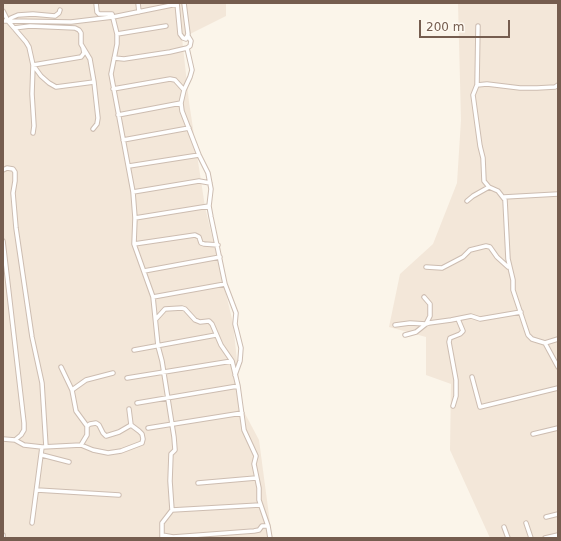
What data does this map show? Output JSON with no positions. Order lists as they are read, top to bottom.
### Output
{
  "scale_bar": "200 m"
}
